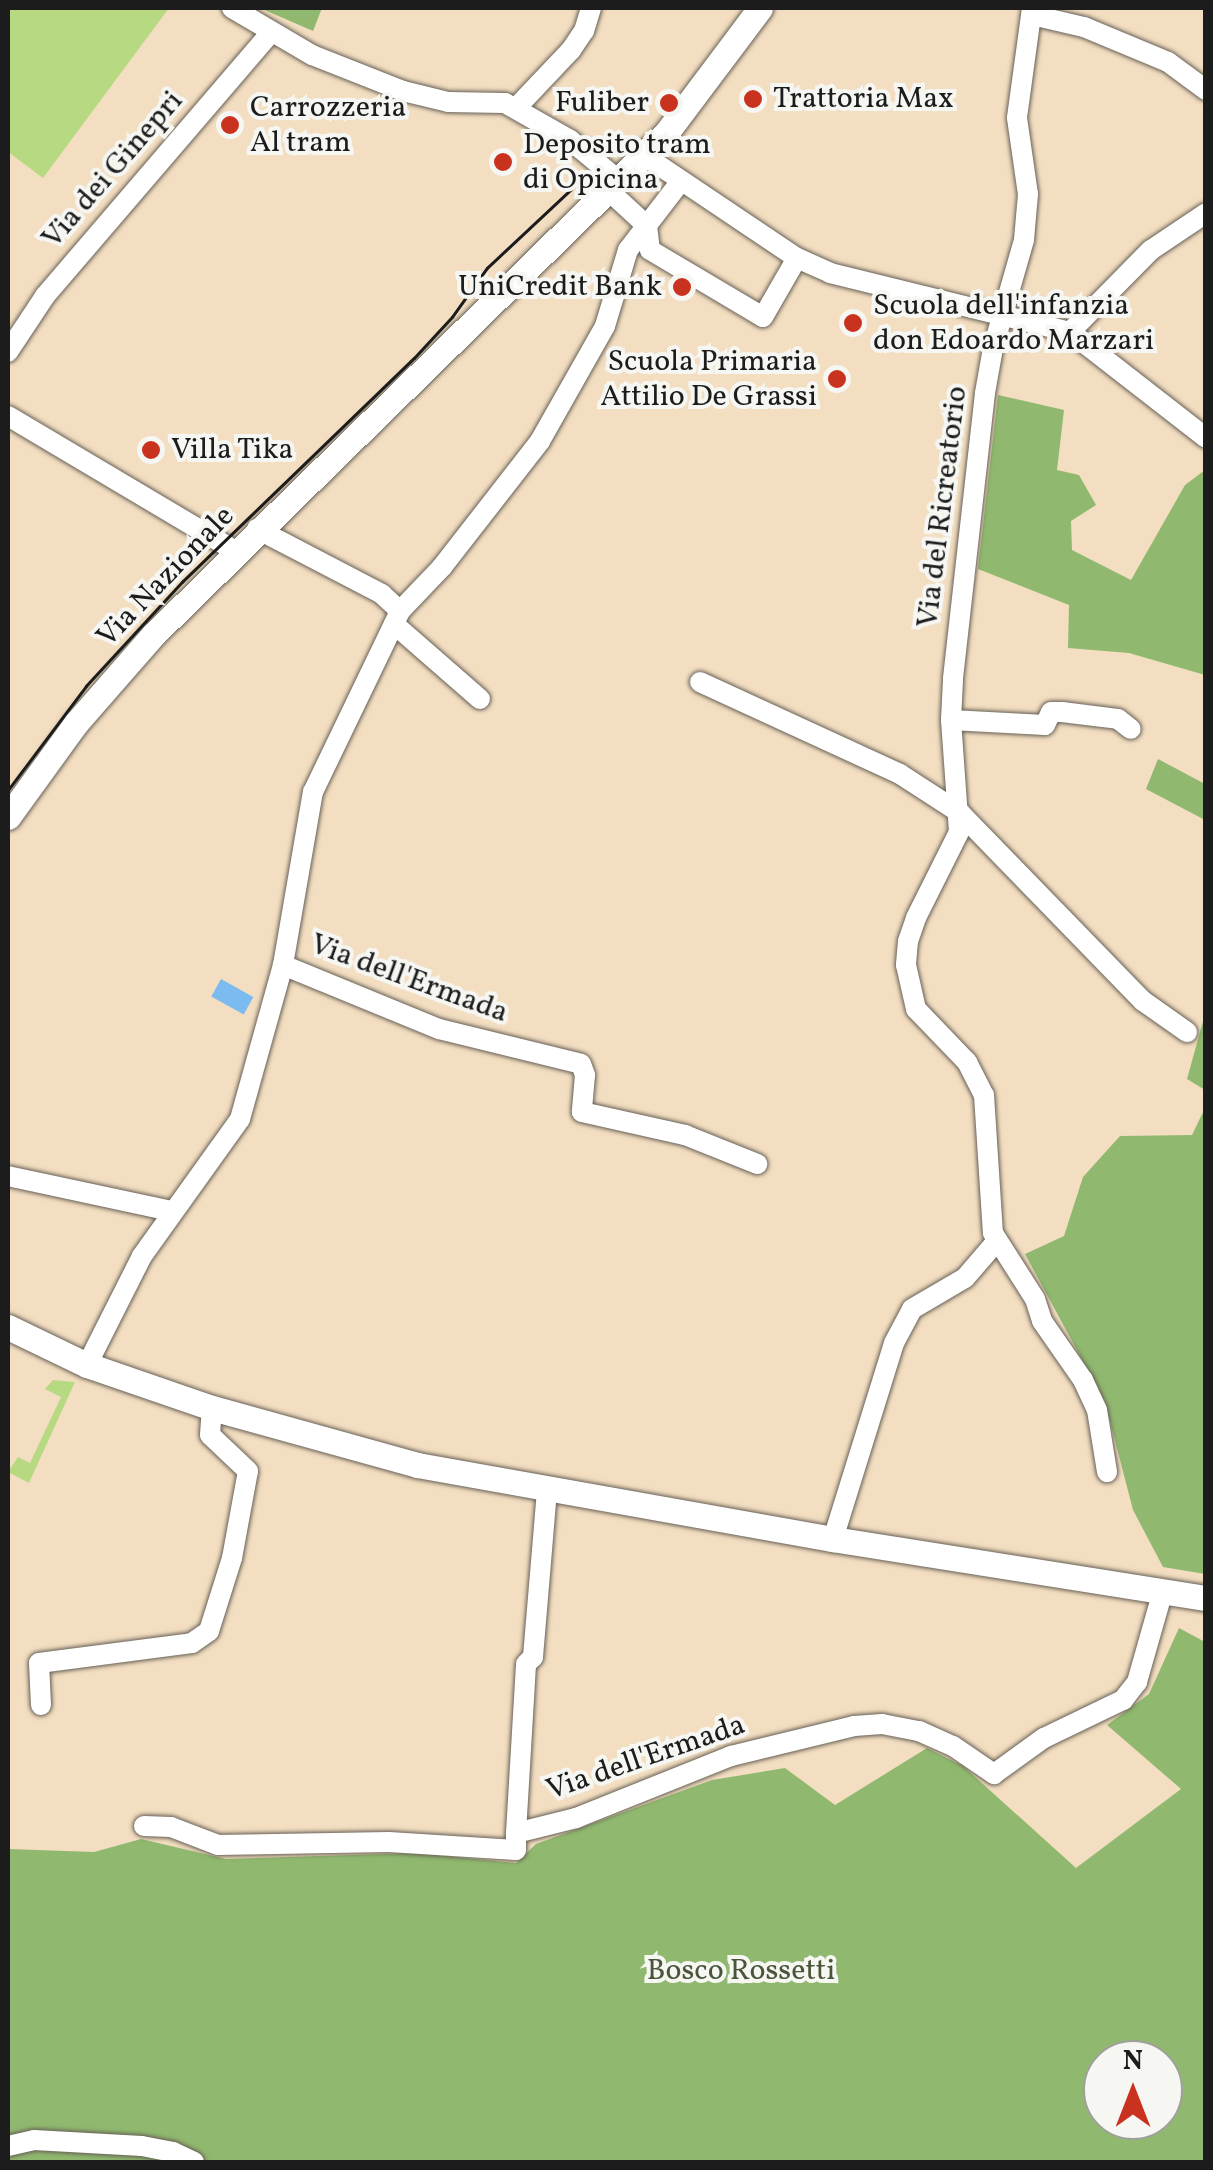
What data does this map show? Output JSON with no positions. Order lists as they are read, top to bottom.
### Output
{
  "streets": {
    "main road": ["Via Nazionale"],
    "street": ["Via dei Ginepri", "Via del Ricreatorio", "Via dell'Ermada"]
  },
  "parks": ["Bosco Rossetti"],
  "places": [
    "Trattoria Max",
    "Fuliber",
    "Carrozzeria Al tram",
    "Deposito tram di Opicina",
    "UniCredit Bank",
    "Scuola dell'infanzia don Edoardo Marzari",
    "Scuola Primaria Attilio De Grassi",
    "Villa Tika"
  ],
  "north": "top"
}
